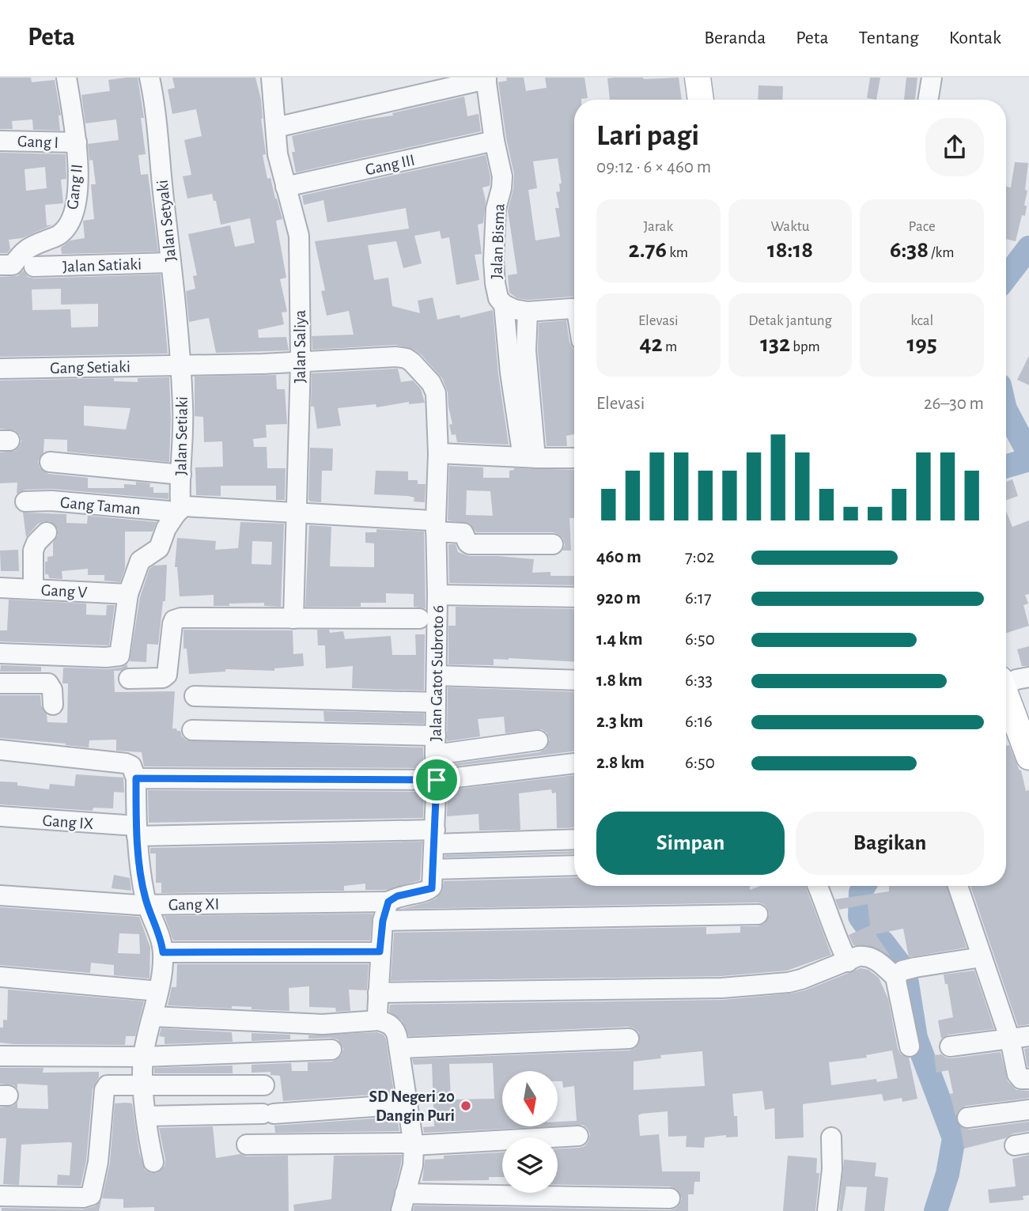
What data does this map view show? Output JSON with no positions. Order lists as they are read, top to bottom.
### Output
{
  "streets": {
    "street": [
      "Gang I",
      "Gang III",
      "Gang II",
      "Jalan Setyaki",
      "Jalan Bisma",
      "Jalan Satiaki",
      "Jalan Saliya",
      "Gang Setiaki",
      "Jalan Setiaki",
      "Gang Taman",
      "Gang V",
      "Jalan Gatot Subroto 6",
      "Gang IX",
      "Gang XI"
    ]
  },
  "crossings": [
    ["Gang I", "Gang II"],
    ["Gang III", "Jalan Bisma"],
    ["Gang III", "Jalan Saliya"],
    ["Jalan Setyaki", "Jalan Satiaki"],
    ["Jalan Setyaki", "Gang Setiaki"],
    ["Jalan Setyaki", "Jalan Setiaki"],
    ["Jalan Saliya", "Gang Setiaki"],
    ["Jalan Saliya", "Jalan Gatot Subroto 6"],
    ["Gang Setiaki", "Jalan Setiaki"],
    ["Gang Setiaki", "Jalan Gatot Subroto 6"],
    ["Jalan Setiaki", "Gang Taman"],
    ["Jalan Gatot Subroto 6", "Gang IX"],
    ["Jalan Gatot Subroto 6", "Gang XI"]
  ],
  "places": ["SD Negeri 20 Dangin Puri"],
  "north": "bottom",
  "page": {
    "header": "Peta",
    "nav": [
      "Beranda",
      "Peta",
      "Tentang",
      "Kontak"
    ],
    "heading": ["Lari pagi", "09:12 · 6 × 460 m"],
    "stats": [
      ["Jarak", "2.76 km"],
      ["Waktu", "18:18"],
      ["Pace", "6:38 /km"],
      ["Elevasi", "42 m"],
      ["Detak jantung", "132 bpm"],
      ["kcal", "195"]
    ],
    "chart": ["Elevasi", "26–30 m"],
    "list": [
      {
        "name": "460 m",
        "note": "7:02"
      },
      {
        "name": "920 m",
        "note": "6:17"
      },
      {
        "name": "1.4 km",
        "note": "6:50"
      },
      {
        "name": "1.8 km",
        "note": "6:33"
      },
      {
        "name": "2.3 km",
        "note": "6:16"
      },
      {
        "name": "2.8 km",
        "note": "6:50"
      }
    ],
    "buttons": ["Simpan", "Bagikan"]
  }
}
